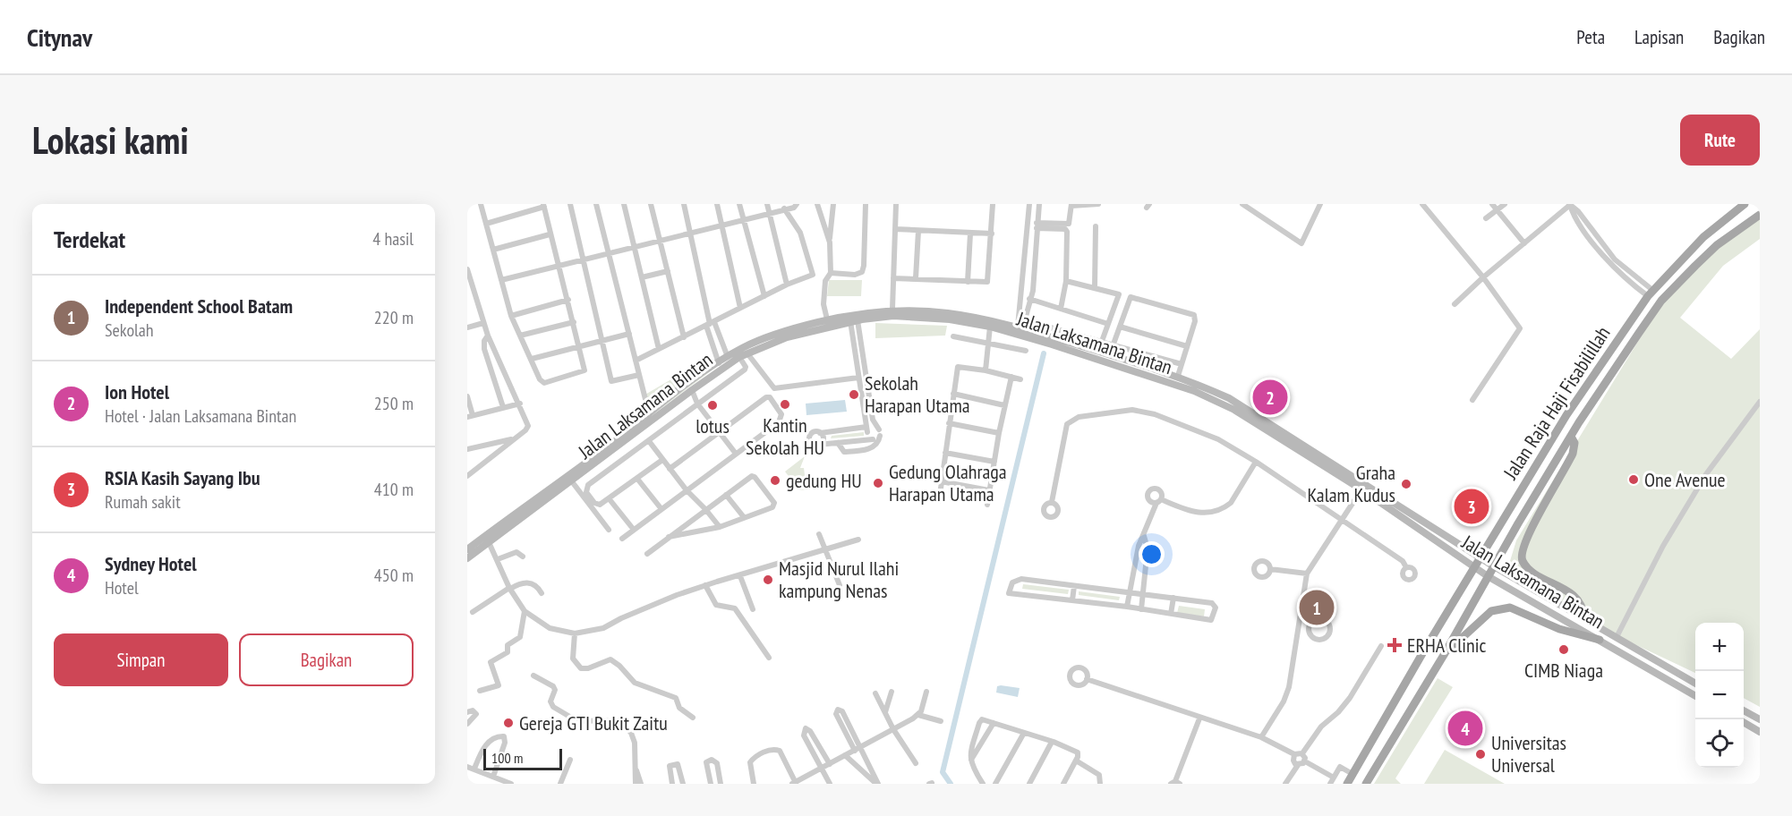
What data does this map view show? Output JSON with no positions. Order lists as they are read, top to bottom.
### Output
{
  "streets": {
    "main road": ["Jalan Laksamana Bintan", "Jalan Raja Haji Fisabilillah"]
  },
  "crossings": [
    ["Jalan Laksamana Bintan", "Jalan Raja Haji Fisabilillah"]
  ],
  "places": {
    "other": [
      "Sekolah Harapan Utama",
      "Kantin Sekolah HU",
      "lotus",
      "One Avenue",
      "gedung HU",
      "Gedung Olahraga Harapan Utama",
      "Graha Kalam Kudus",
      "Masjid Nurul Ilahi kampung Nenas",
      "CIMB Niaga",
      "Gereja GTI Bukit Zaitu",
      "Universitas Universal"
    ],
    "health": ["ERHA Clinic"]
  },
  "scale_bar": "100 m",
  "page": {
    "header": "Citynav",
    "nav": ["Peta", "Lapisan", "Bagikan"],
    "buttons": [
      "Rute",
      ["Simpan", "Bagikan"]
    ],
    "title": "Lokasi kami",
    "heading": ["Terdekat", "4 hasil"],
    "list": [
      {
        "mark": "1",
        "name": "Independent School Batam",
        "note": "Sekolah",
        "value": "220 m"
      },
      {
        "mark": "2",
        "name": "Ion Hotel",
        "note": "Hotel · Jalan Laksamana Bintan",
        "value": "250 m"
      },
      {
        "mark": "3",
        "name": "RSIA Kasih Sayang Ibu",
        "note": "Rumah sakit",
        "value": "410 m"
      },
      {
        "mark": "4",
        "name": "Sydney Hotel",
        "note": "Hotel",
        "value": "450 m"
      }
    ],
    "pins": [
      "2",
      "3",
      "1",
      "4"
    ],
    "map_buttons": ["+", "−"],
    "scale": "100 m"
  }
}
